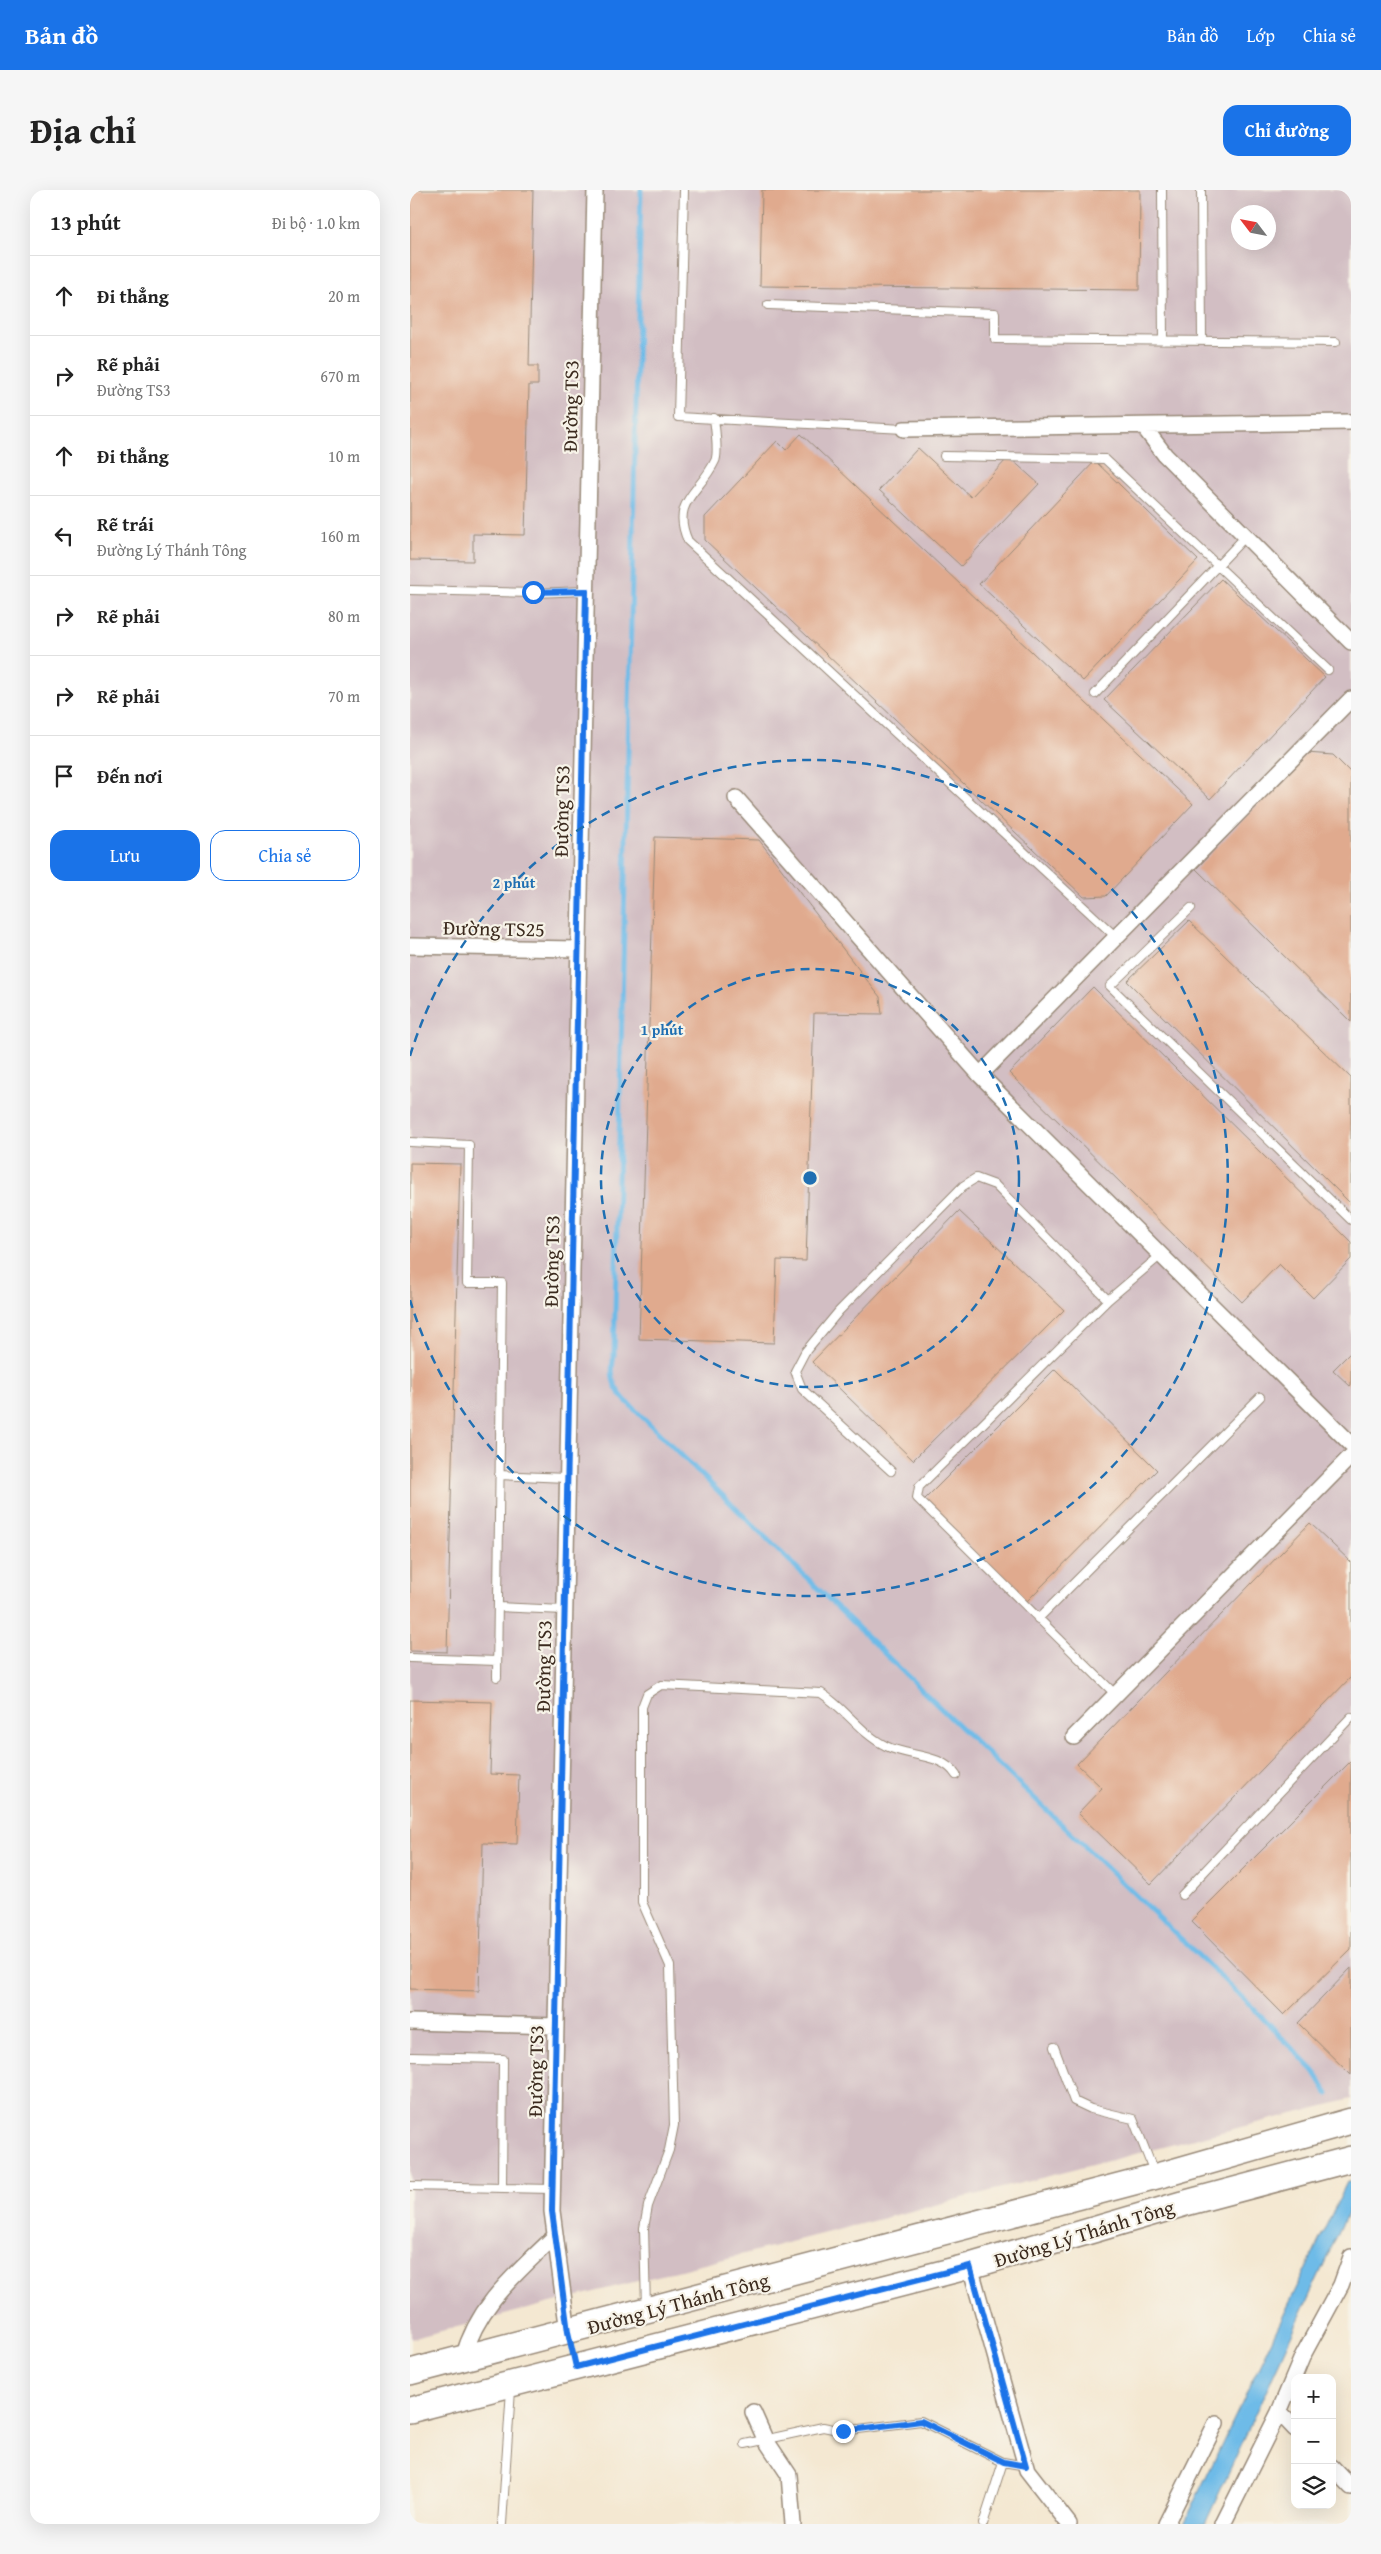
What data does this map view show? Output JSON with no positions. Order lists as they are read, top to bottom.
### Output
{
  "streets": {
    "main road": ["Đường Lý Thánh Tông"],
    "street": ["Đường TS3", "Đường TS25"]
  },
  "crossings": [
    ["Đường TS3", "Đường TS25"],
    ["Đường TS3", "Đường Lý Thánh Tông"]
  ],
  "north": "top left",
  "page": {
    "header": "Bản đồ",
    "nav": ["Bản đồ", "Lớp", "Chia sẻ"],
    "title": "Địa chỉ",
    "buttons": [
      "Chỉ đường",
      ["Lưu", "Chia sẻ"]
    ],
    "heading": ["13 phút", "Đi bộ · 1.0 km"],
    "list": [
      ["Đi thẳng", "20 m"],
      ["Rẽ phải", "Đường TS3", "670 m"],
      ["Đi thẳng", "10 m"],
      ["Rẽ trái", "Đường Lý Thánh Tông", "160 m"],
      ["Rẽ phải", "80 m"],
      ["Rẽ phải", "70 m"],
      "Đến nơi"
    ],
    "map_buttons": ["+", "−"]
  },
  "rings": ["2 phút", "1 phút"]
}
